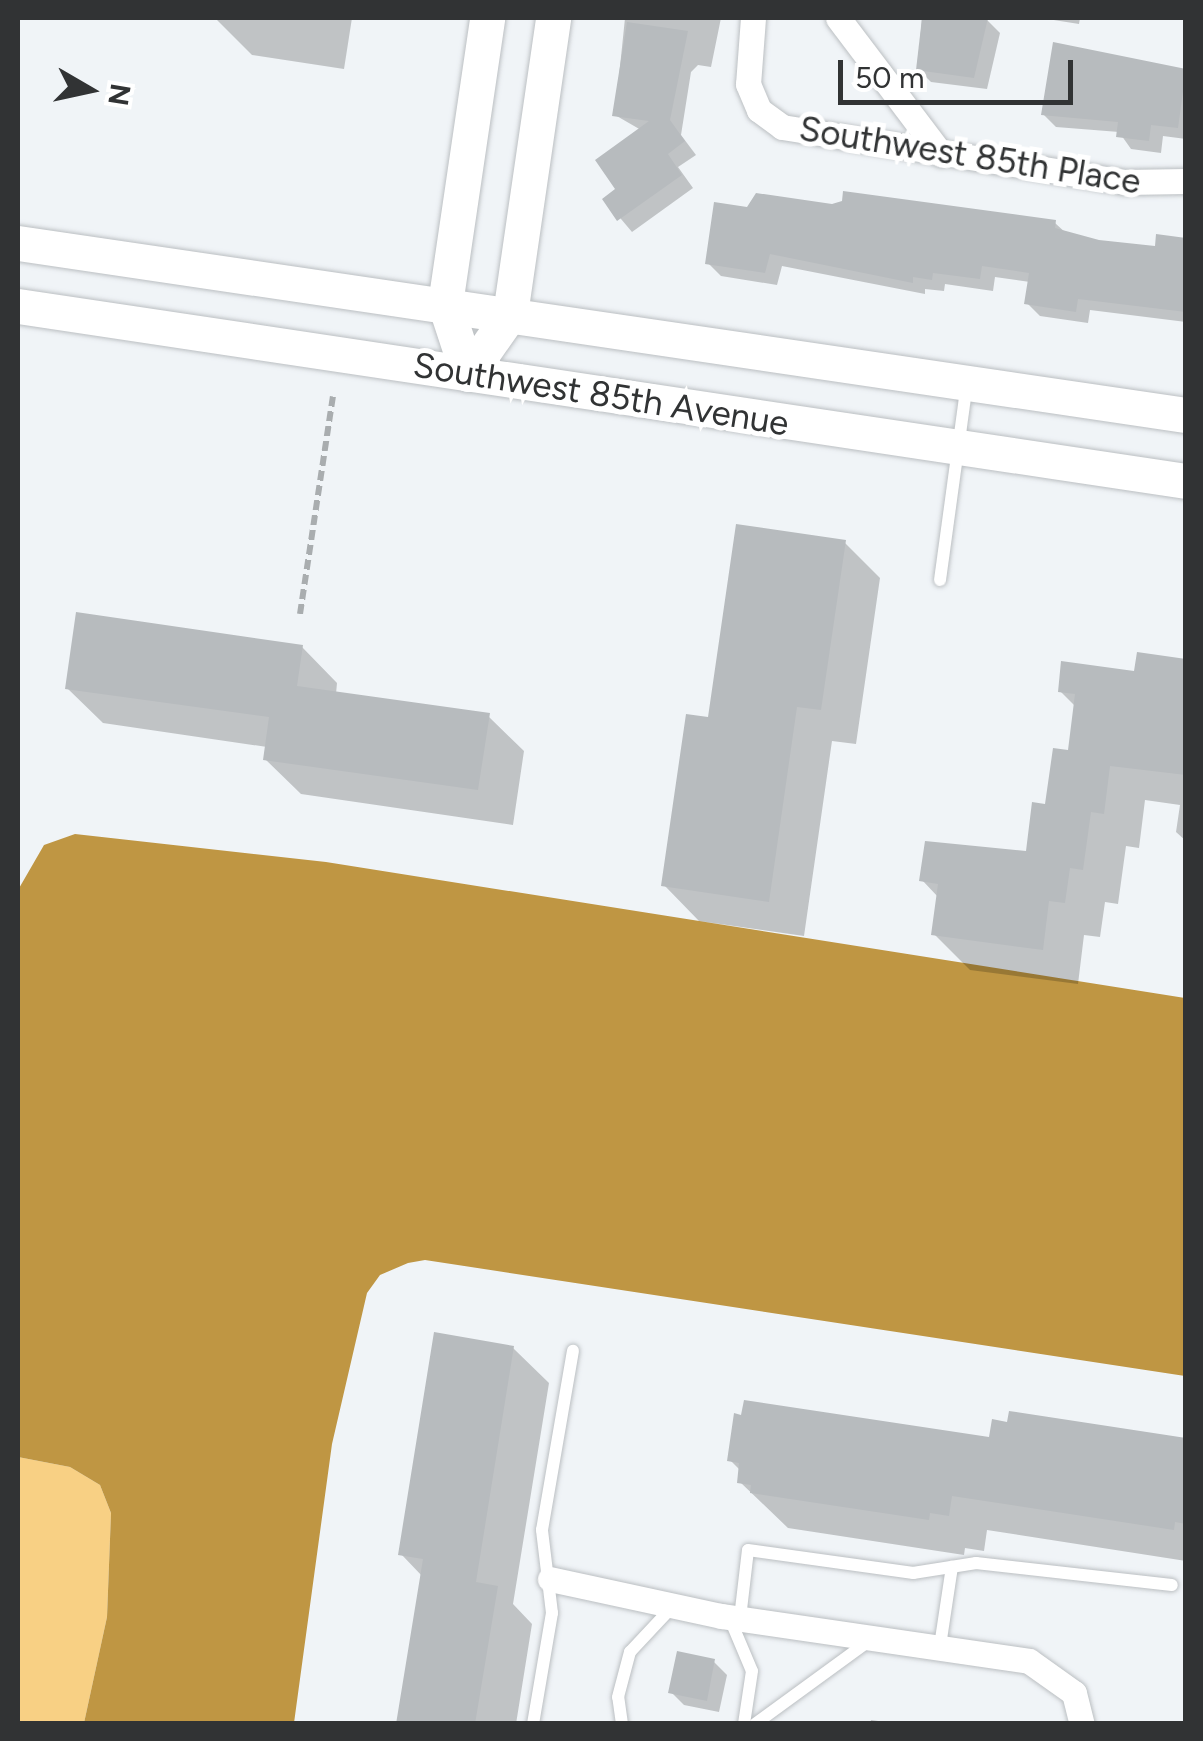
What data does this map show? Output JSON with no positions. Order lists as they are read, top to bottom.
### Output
{
  "streets": {
    "street": ["Southwest 85th Place", "Southwest 85th Avenue"]
  },
  "scale_bar": "50 m",
  "north": "right"
}
